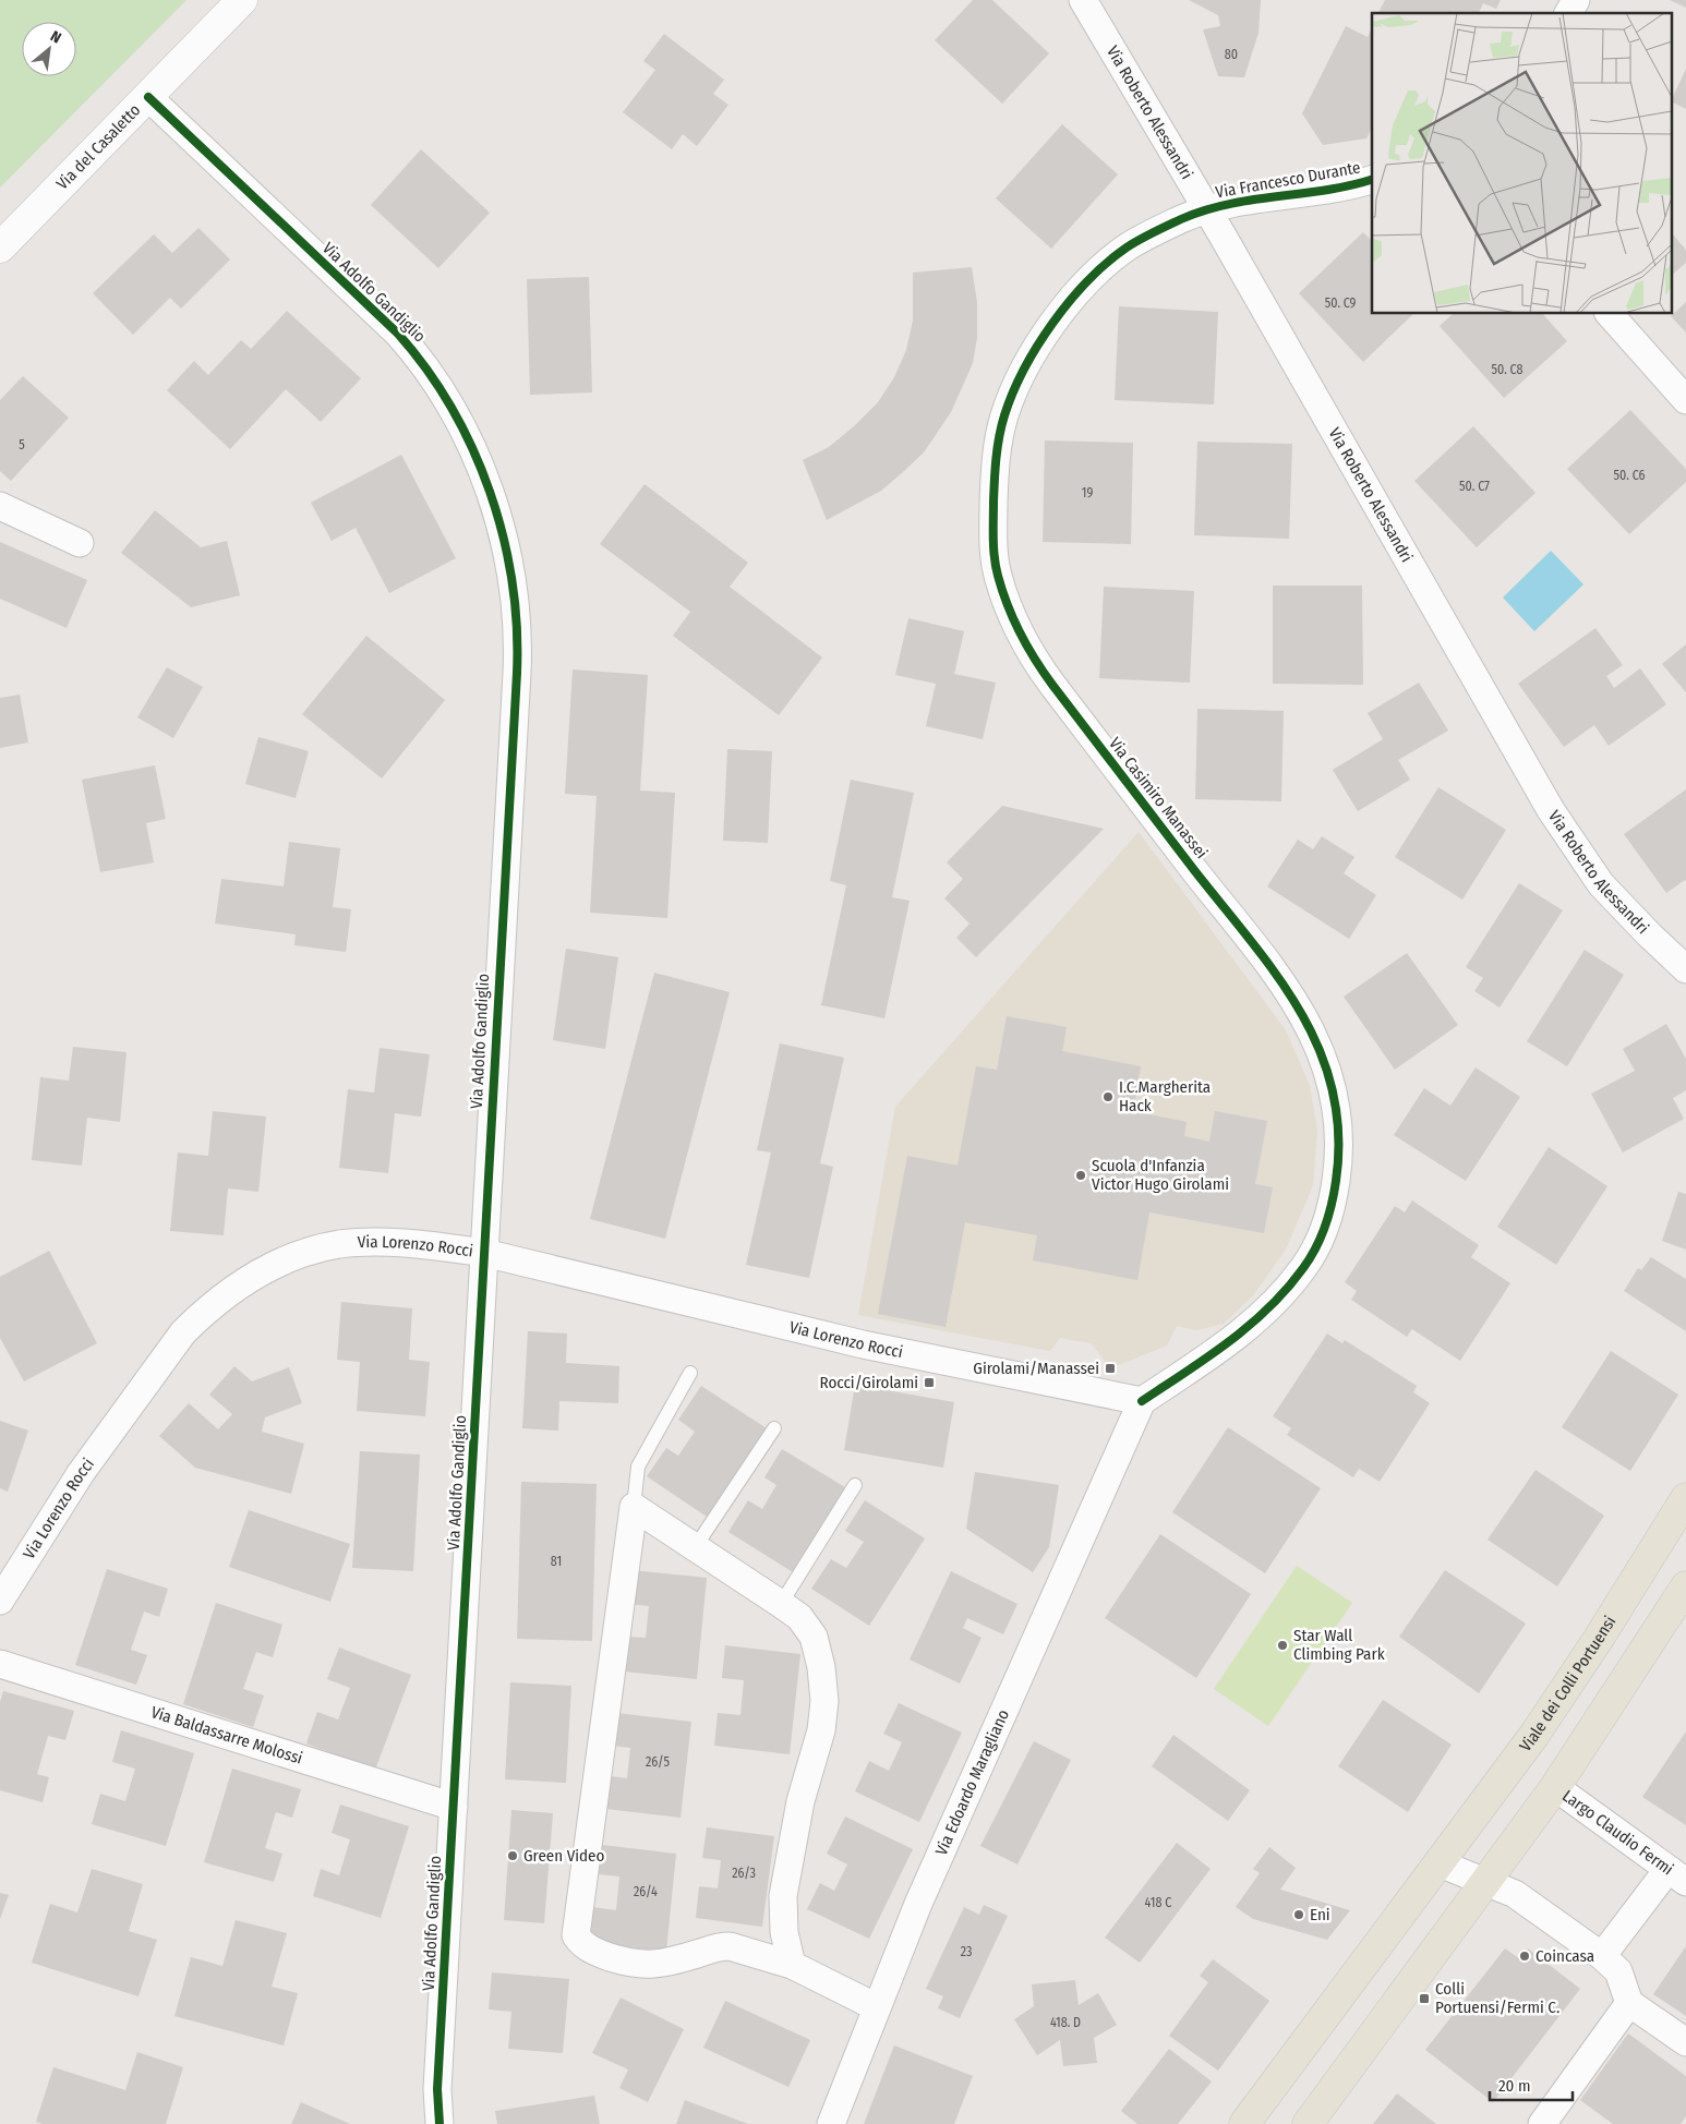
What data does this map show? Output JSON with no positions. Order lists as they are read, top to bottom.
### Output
{
  "streets": {
    "main road": ["Viale dei Colli Portuensi"],
    "street": [
      "Via Roberto Alessandri",
      "Via del Casaletto",
      "Via Francesco Durante",
      "Via Adolfo Gandiglio",
      "Via Casimiro Manassei",
      "Via Lorenzo Rocci",
      "Via Baldassarre Molossi",
      "Via Edoardo Maragliano",
      "Largo Claudio Fermi"
    ]
  },
  "crossings": [
    ["Via Roberto Alessandri", "Via Francesco Durante"],
    ["Via Roberto Alessandri", "Via Casimiro Manassei"],
    ["Via del Casaletto", "Via Adolfo Gandiglio"],
    ["Via Francesco Durante", "Via Casimiro Manassei"],
    ["Via Adolfo Gandiglio", "Via Lorenzo Rocci"],
    ["Via Adolfo Gandiglio", "Via Baldassarre Molossi"],
    ["Via Casimiro Manassei", "Via Lorenzo Rocci"],
    ["Via Casimiro Manassei", "Via Edoardo Maragliano"],
    ["Via Lorenzo Rocci", "Via Edoardo Maragliano"]
  ],
  "places": {
    "other": [
      "I.C.Margherita Hack",
      "Scuola d'Infanzia Victor Hugo Girolami",
      "Star Wall Climbing Park",
      "Green Video",
      "Eni",
      "Coincasa"
    ],
    "transit": ["Girolami/Manassei", "Rocci/Girolami", "Colli Portuensi/Fermi C."]
  },
  "house_numbers": [
    "80",
    "50. C9",
    "50. C8",
    "5",
    "50. C6",
    "50. C7",
    "19",
    "81",
    "26/5",
    "26/3",
    "26/4",
    "418 C",
    "23",
    "418. D"
  ],
  "scale_bar": "20 m",
  "north": "top right"
}
